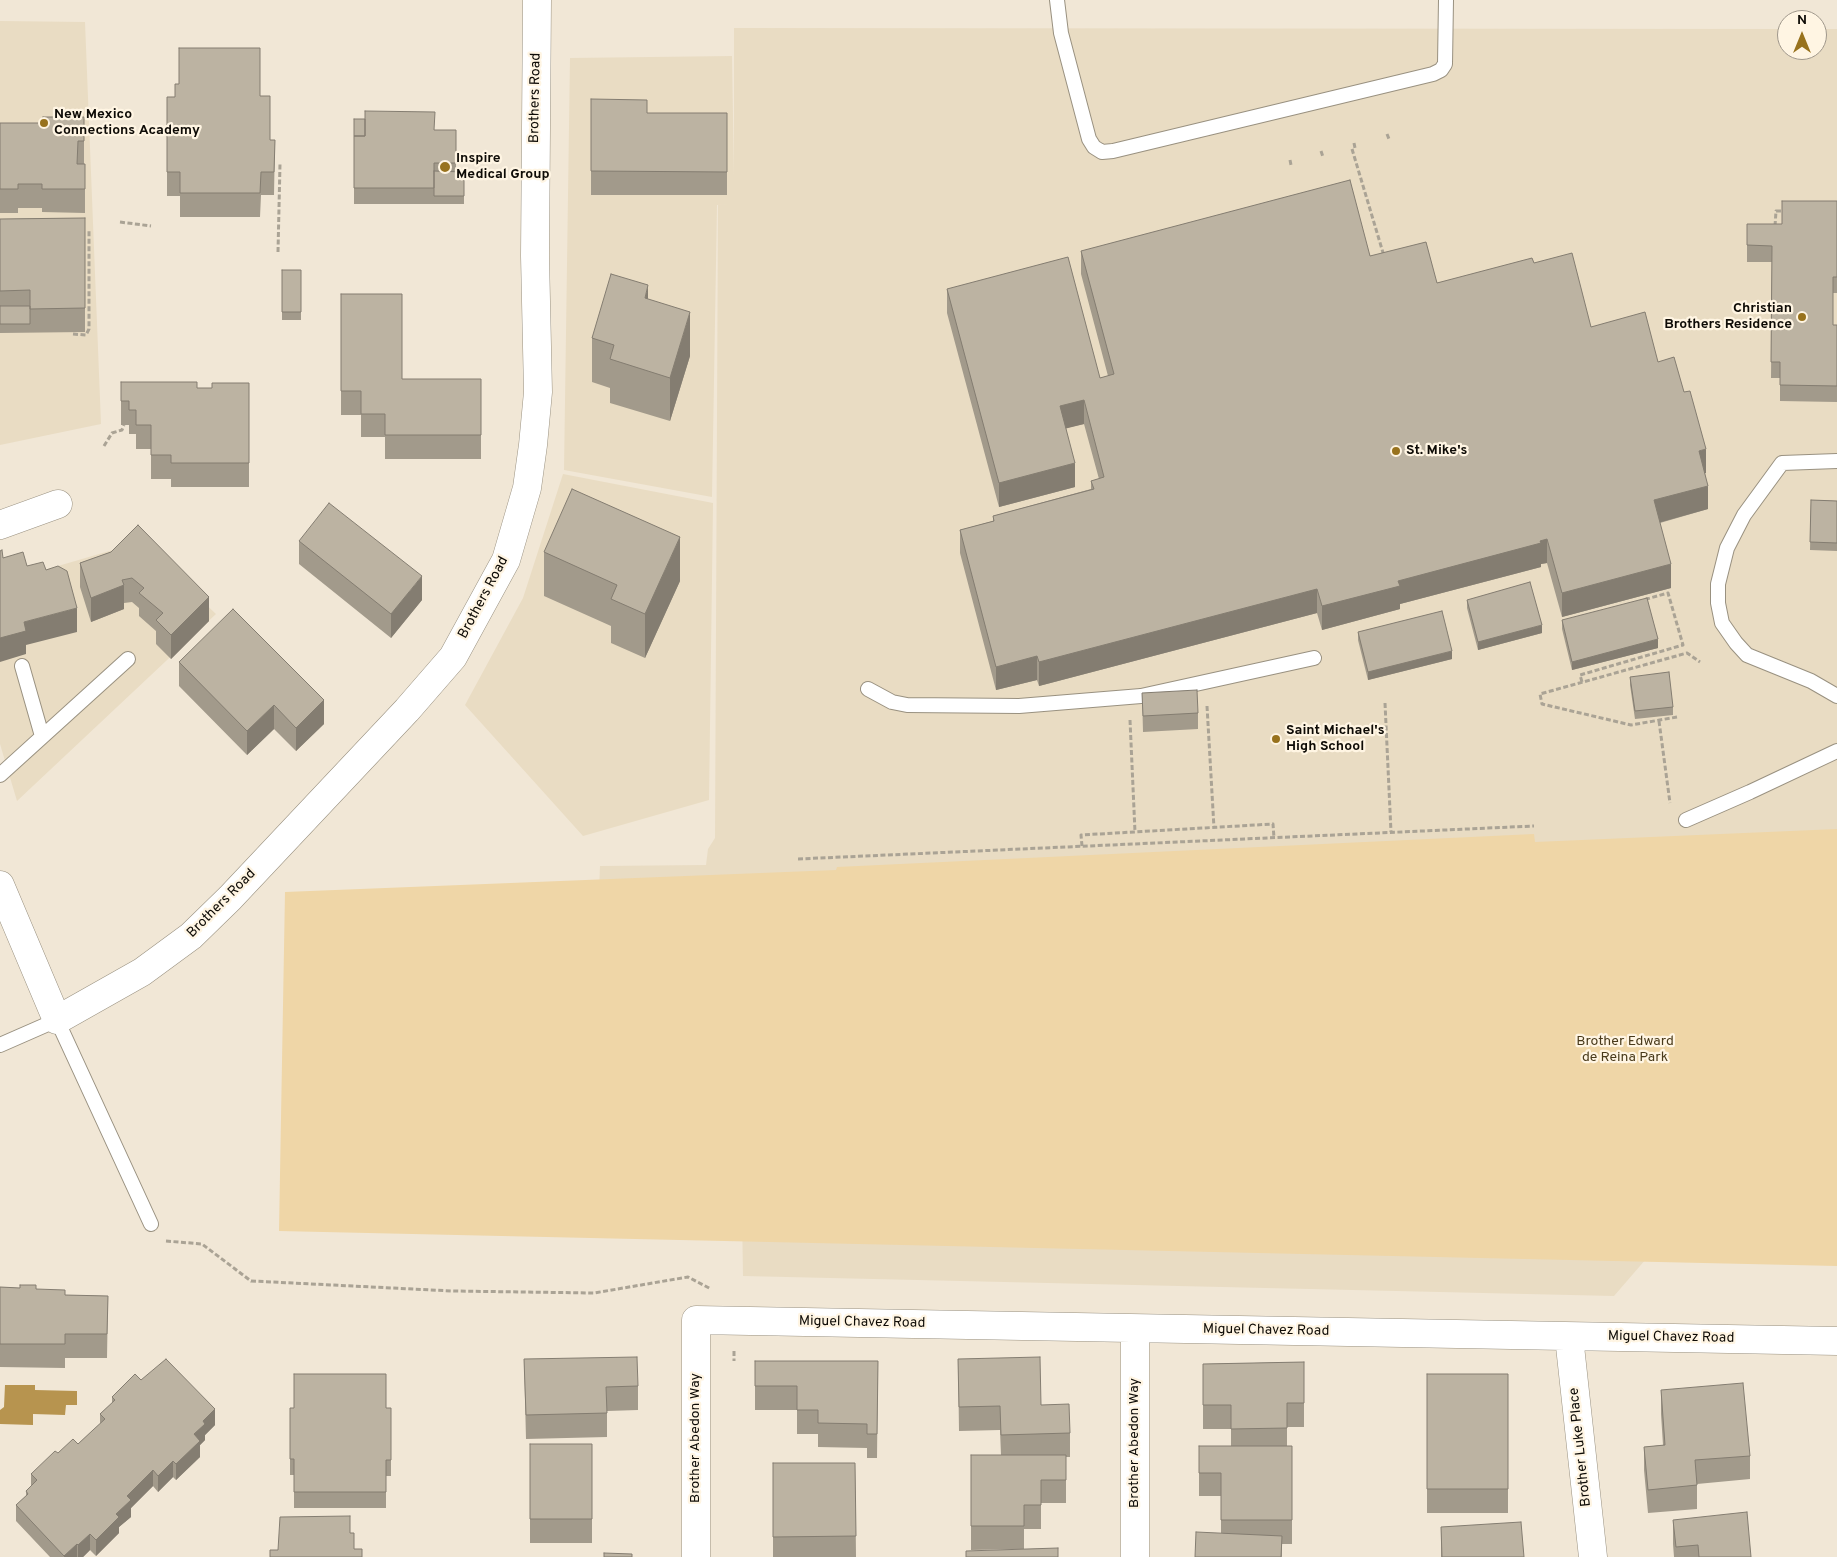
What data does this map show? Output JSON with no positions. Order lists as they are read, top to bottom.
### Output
{
  "streets": {
    "street": [
      "Brothers Road",
      "Miguel Chavez Road",
      "Brother Abedon Way",
      "Brother Luke Place"
    ]
  },
  "crossings": [
    ["Miguel Chavez Road", "Brother Abedon Way"],
    ["Miguel Chavez Road", "Brother Luke Place"]
  ],
  "parks": ["Brother Edward de Reina Park"],
  "places": [
    "New Mexico Connections Academy",
    "Inspire Medical Group",
    "Christian Brothers Residence",
    "St. Mike's",
    "Saint Michael's High School"
  ],
  "north": "top"
}
